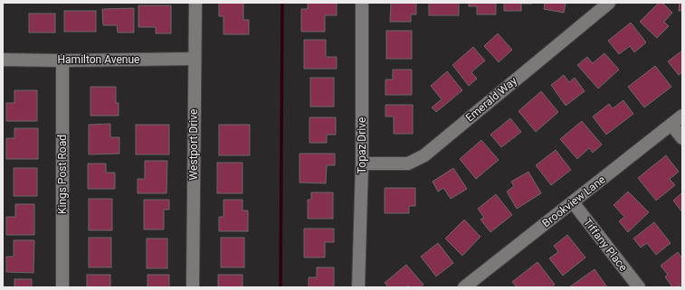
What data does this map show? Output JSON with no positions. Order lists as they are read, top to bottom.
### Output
{
  "streets": {
    "street": [
      "Hamilton Avenue",
      "Emerald Way",
      "Westport Drive",
      "Topaz Drive",
      "Kings Post Road",
      "Brookview Lane",
      "Tiffany Place"
    ]
  },
  "crossings": [
    ["Hamilton Avenue", "Westport Drive"],
    ["Hamilton Avenue", "Kings Post Road"],
    ["Emerald Way", "Topaz Drive"],
    ["Brookview Lane", "Tiffany Place"]
  ]
}
